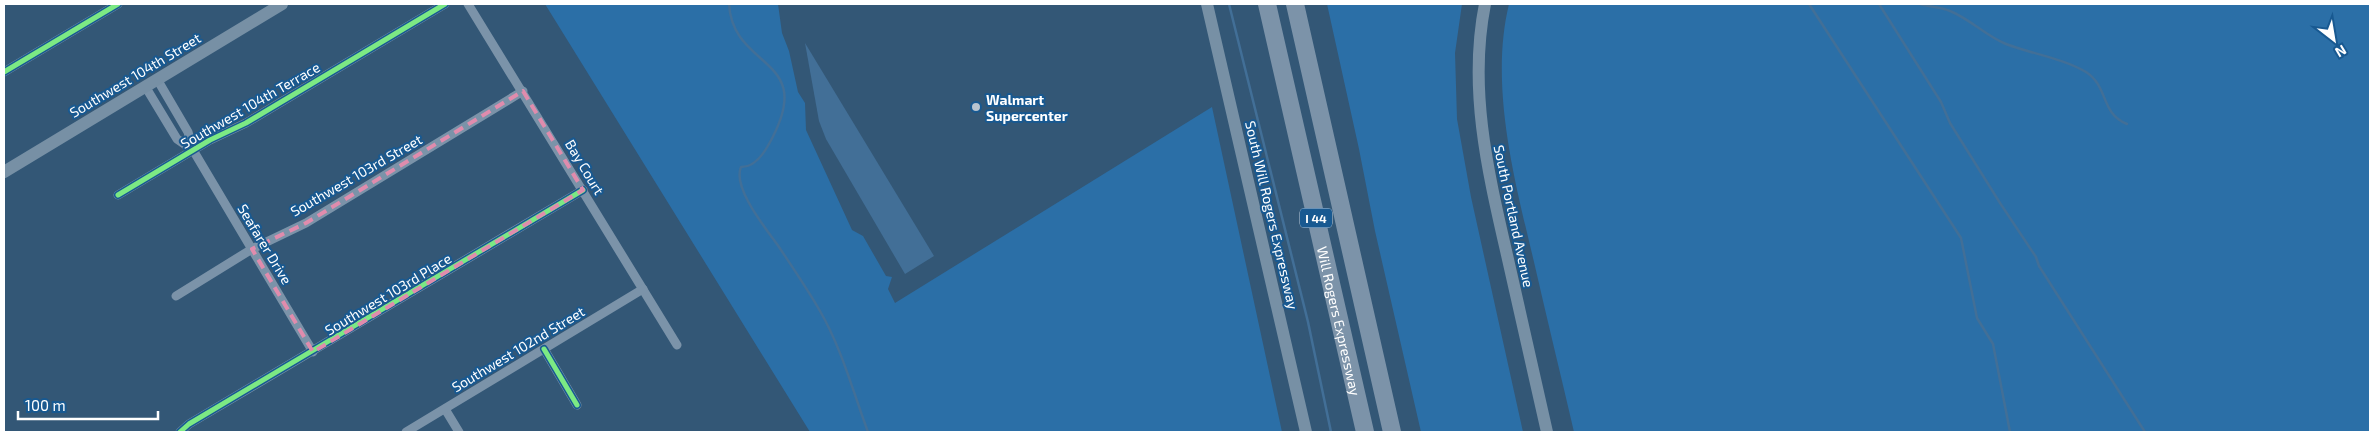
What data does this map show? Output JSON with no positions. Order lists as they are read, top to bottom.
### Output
{
  "streets": {
    "highway": ["I 44", "Will Rogers Expressway"],
    "main road": ["Southwest 104th Street", "South Will Rogers Expressway", "South Portland Avenue"],
    "street": [
      "Southwest 104th Terrace",
      "Bay Court",
      "Southwest 103rd Street",
      "Seafarer Drive",
      "Southwest 103rd Place",
      "Southwest 102nd Street"
    ]
  },
  "crossings": [
    ["Southwest 104th Street", "Seafarer Drive"],
    ["Southwest 104th Terrace", "Seafarer Drive"],
    ["Bay Court", "Southwest 103rd Street"],
    ["Bay Court", "Southwest 103rd Place"],
    ["Bay Court", "Southwest 102nd Street"],
    ["Southwest 103rd Street", "Seafarer Drive"],
    ["Seafarer Drive", "Southwest 103rd Place"]
  ],
  "places": ["Walmart Supercenter"],
  "scale_bar": "100 m",
  "north": "bottom right"
}
